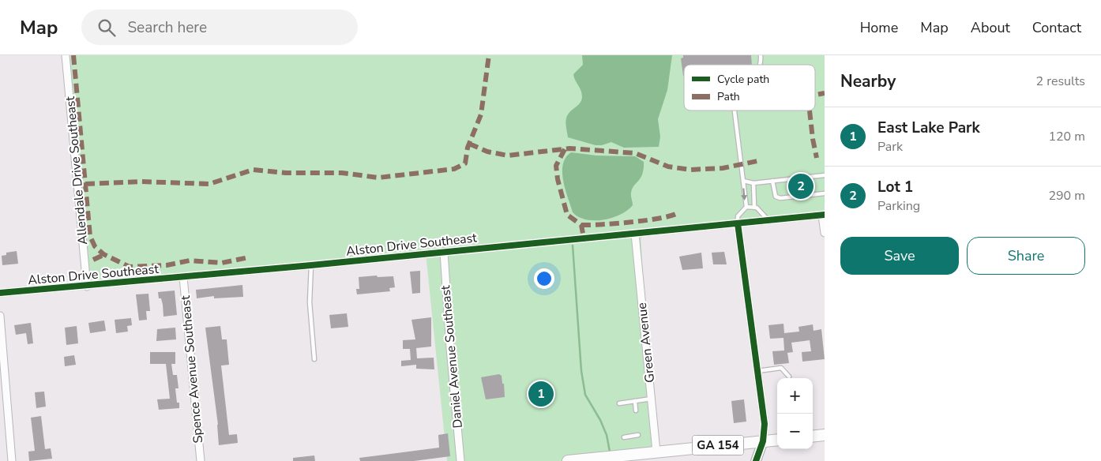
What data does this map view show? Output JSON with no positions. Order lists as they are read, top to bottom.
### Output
{
  "streets": {
    "main road": ["GA 154"],
    "street": [
      "Allendale Drive Southeast",
      "Alston Drive Southeast",
      "Green Avenue",
      "Daniel Avenue Southeast",
      "Spence Avenue Southeast"
    ]
  },
  "crossings": [
    ["Allendale Drive Southeast", "Alston Drive Southeast"],
    ["Alston Drive Southeast", "Green Avenue"],
    ["Alston Drive Southeast", "Daniel Avenue Southeast"],
    ["Alston Drive Southeast", "Spence Avenue Southeast"],
    ["Green Avenue", "GA 154"]
  ],
  "legend": ["Cycle path", "Path"],
  "page": {
    "header": "Map",
    "search": "Search here",
    "nav": [
      "Home",
      "Map",
      "About",
      "Contact"
    ],
    "heading": ["Nearby", "2 results"],
    "list": [
      {
        "mark": "1",
        "name": "East Lake Park",
        "note": "Park",
        "value": "120 m"
      },
      {
        "mark": "2",
        "name": "Lot 1",
        "note": "Parking",
        "value": "290 m"
      }
    ],
    "pins": ["2", "1"],
    "buttons": ["Save", "Share"],
    "map_buttons": ["+", "−"]
  }
}
